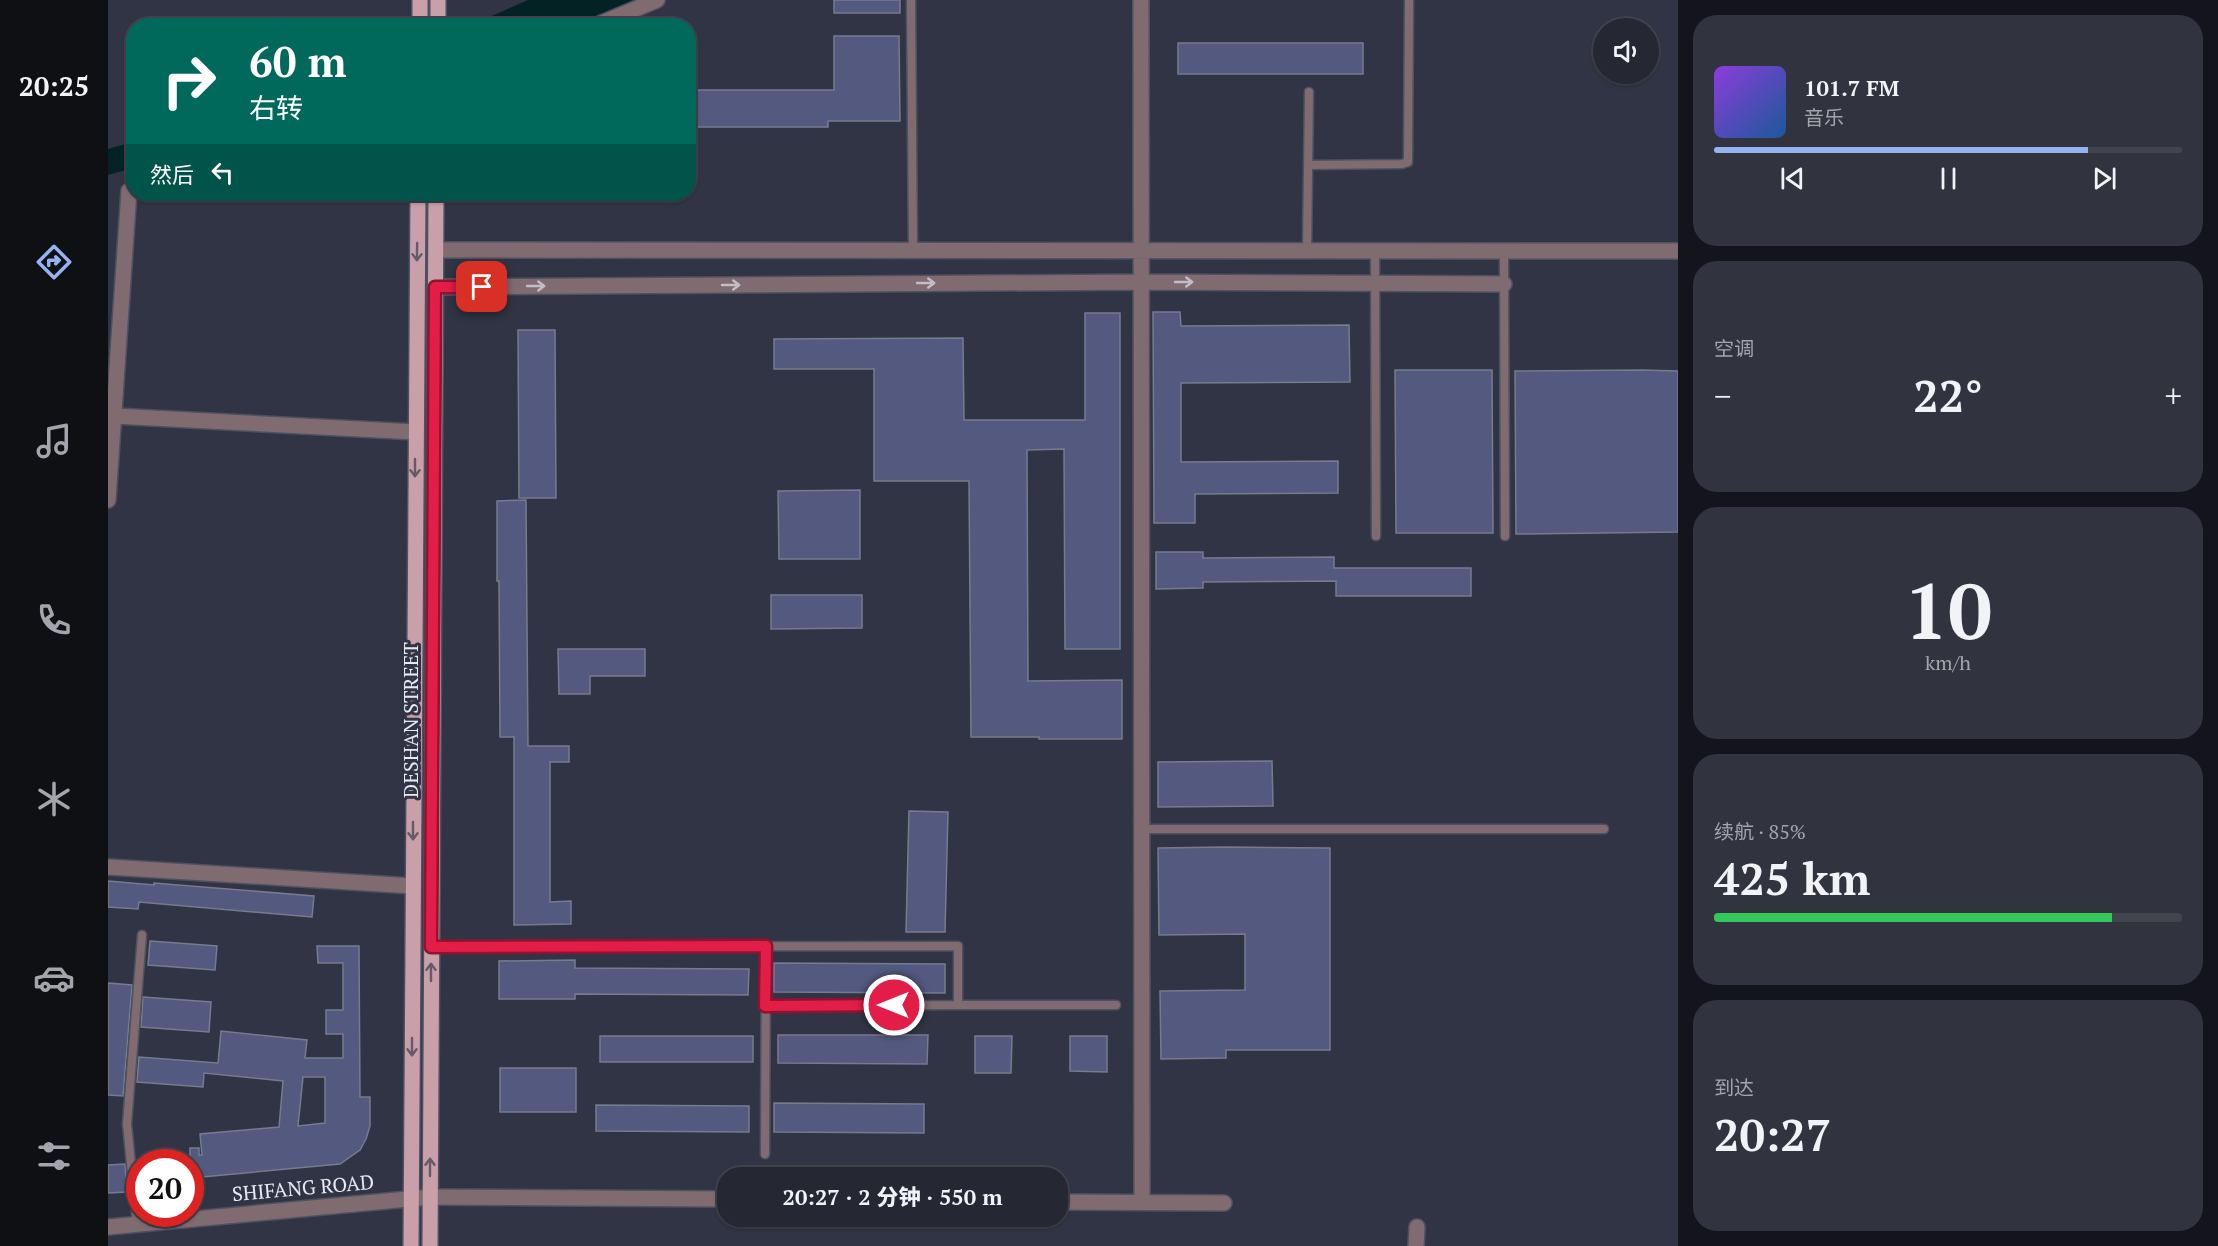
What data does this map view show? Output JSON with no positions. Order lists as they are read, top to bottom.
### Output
{
  "streets": {
    "main road": ["DESHAN STREET"],
    "street": ["SHIFANG ROAD"]
  },
  "crossings": [
    ["DESHAN STREET", "SHIFANG ROAD"]
  ],
  "page": {
    "tabs": "20:25",
    "turn": ["60 m", "右转"],
    "song": ["101.7 FM", "音乐"],
    "then": "然后",
    "tile": [
      "空调",
      ["10", "km/h"],
      ["续航 · 85%", "425 km"],
      ["到达", "20:27"]
    ],
    "heat": ["−", "22°", "+"],
    "limit": "20",
    "trip": "20:27 · 2 分钟 · 550 m"
  }
}
